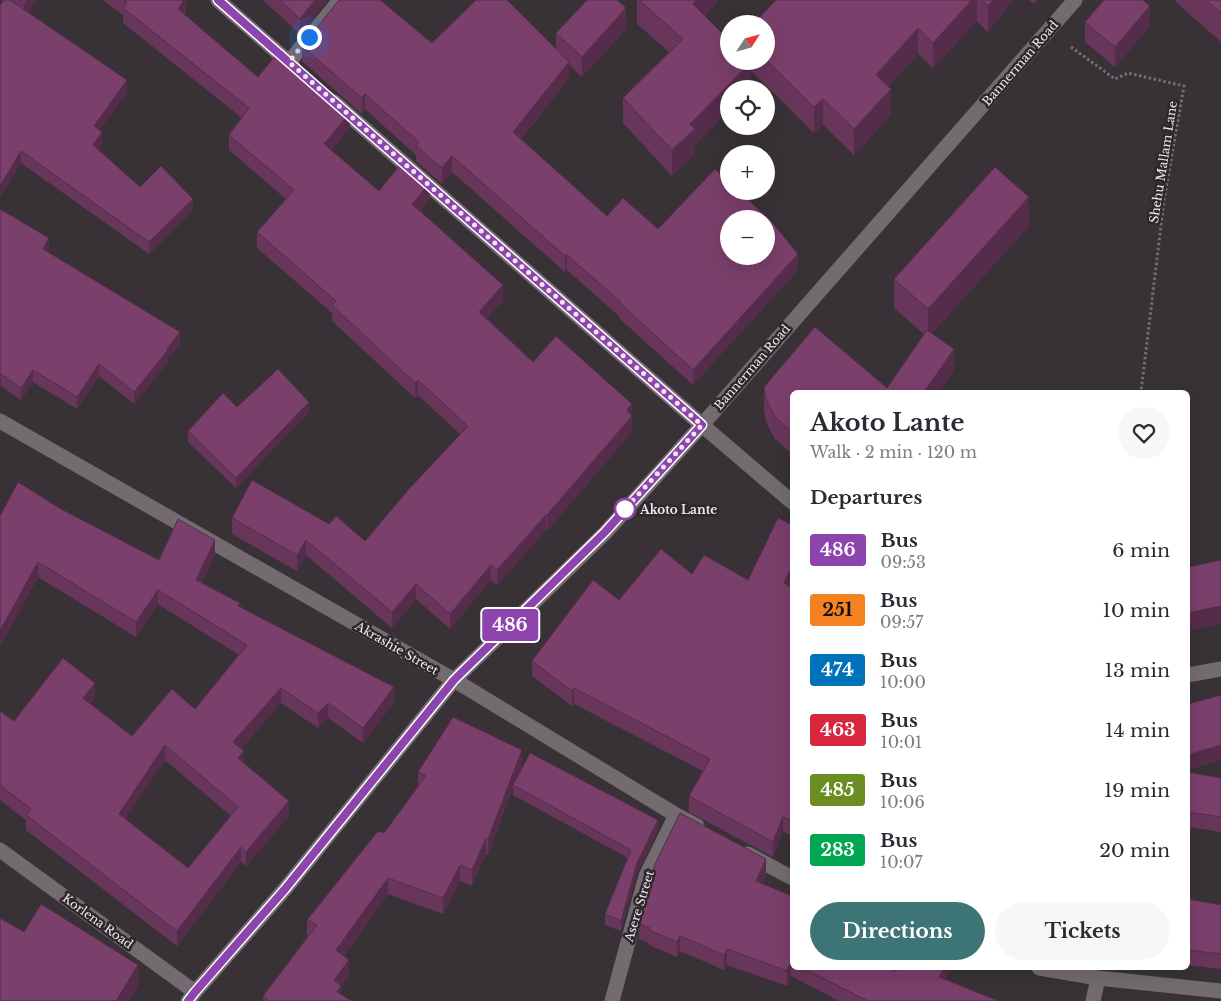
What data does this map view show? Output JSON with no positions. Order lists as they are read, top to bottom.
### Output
{
  "streets": {
    "street": [
      "Bannerman Road",
      "Akrashie Street",
      "Asere Street",
      "Korlena Road"
    ],
    "path": ["Shehu Mallam Lane"]
  },
  "crossings": [
    ["Bannerman Road", "Shehu Mallam Lane"],
    ["Bannerman Road", "Akrashie Street"],
    ["Bannerman Road", "Korlena Road"],
    ["Akrashie Street", "Asere Street"]
  ],
  "places": ["Akoto Lante"],
  "lines": ["bus line 486"],
  "north": "top right",
  "page": {
    "on_map": "486",
    "map_buttons": ["+", "−"],
    "heading": [
      ["Akoto Lante", "Walk · 2 min · 120 m"],
      "Departures"
    ],
    "list": [
      {
        "mark": "486",
        "name": "Bus",
        "note": "09:53",
        "value": "6 min"
      },
      {
        "mark": "251",
        "name": "Bus",
        "note": "09:57",
        "value": "10 min"
      },
      {
        "mark": "474",
        "name": "Bus",
        "note": "10:00",
        "value": "13 min"
      },
      {
        "mark": "463",
        "name": "Bus",
        "note": "10:01",
        "value": "14 min"
      },
      {
        "mark": "485",
        "name": "Bus",
        "note": "10:06",
        "value": "19 min"
      },
      {
        "mark": "283",
        "name": "Bus",
        "note": "10:07",
        "value": "20 min"
      }
    ],
    "buttons": ["Directions", "Tickets"]
  }
}
